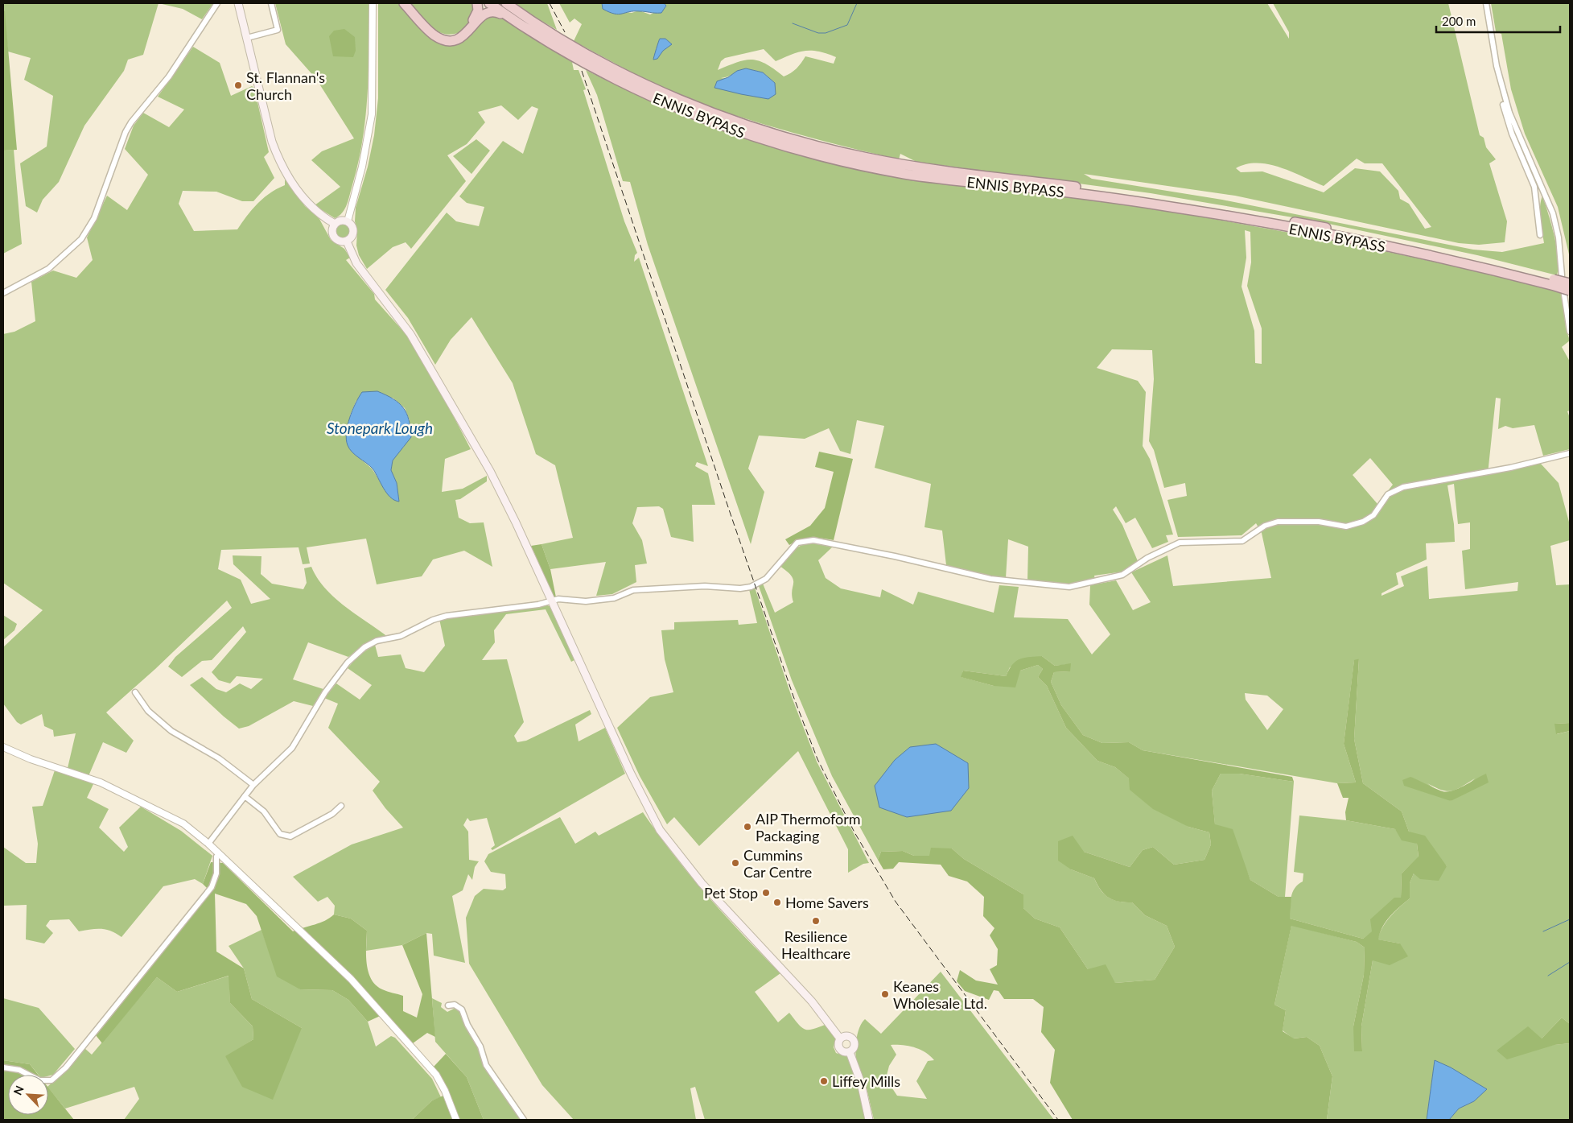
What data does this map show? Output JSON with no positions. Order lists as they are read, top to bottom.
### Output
{
  "streets": {
    "highway": ["ENNIS BYPASS"]
  },
  "water": ["Stonepark Lough"],
  "places": [
    "St. Flannan's Church",
    "AIP Thermoform Packaging",
    "Cummins Car Centre",
    "Pet Stop",
    "Home Savers",
    "Resilience Healthcare",
    "Keanes Wholesale Ltd.",
    "Liffey Mills"
  ],
  "scale_bar": "200 m",
  "north": "top left"
}
